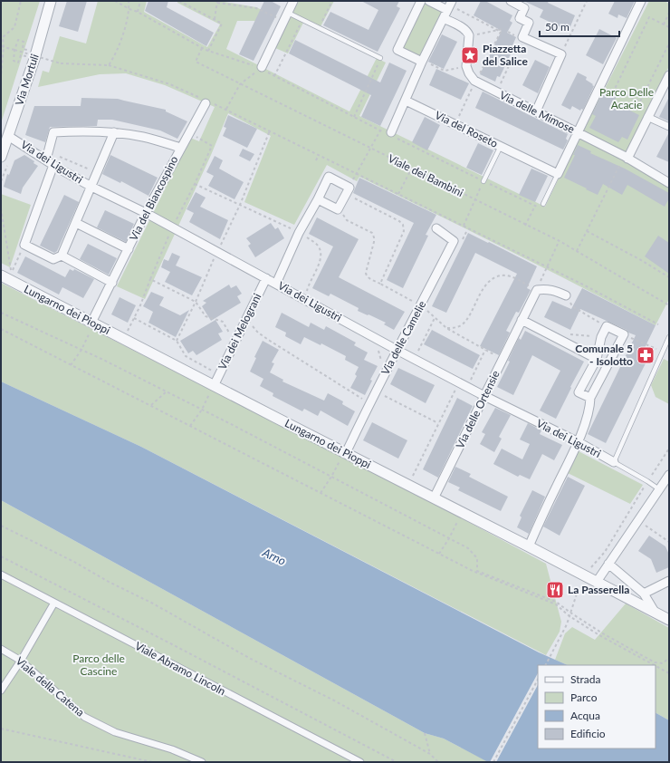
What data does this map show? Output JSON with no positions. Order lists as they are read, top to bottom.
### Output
{
  "streets": {
    "street": [
      "Via Mortuli",
      "Via delle Mimose",
      "Via del Roseto",
      "Via dei Ligustri",
      "Via del Biancospino",
      "Lungarno dei Pioppi",
      "Via dei Melograni",
      "Via delle Camelie",
      "Via delle Ortensie",
      "Viale Abramo Lincoln",
      "Viale della Catena"
    ],
    "path": ["Viale dei Bambini"]
  },
  "crossings": [
    ["Via Mortuli", "Via dei Ligustri"],
    ["Via dei Ligustri", "Via del Biancospino"],
    ["Via dei Ligustri", "Via dei Melograni"],
    ["Via dei Ligustri", "Via delle Camelie"],
    ["Via dei Ligustri", "Via delle Ortensie"],
    ["Via del Biancospino", "Lungarno dei Pioppi"],
    ["Lungarno dei Pioppi", "Via dei Melograni"],
    ["Lungarno dei Pioppi", "Via delle Camelie"],
    ["Lungarno dei Pioppi", "Via delle Ortensie"]
  ],
  "water": ["Arno"],
  "parks": ["Parco Delle Acacie", "Parco delle Cascine"],
  "places": {
    "place": ["Piazzetta del Salice"],
    "pharmacy": ["Comunale 5 - Isolotto"],
    "restaurant": ["La Passerella"]
  },
  "legend": [
    "Strada",
    "Parco",
    "Acqua",
    "Edificio"
  ],
  "scale_bar": "50 m"
}
